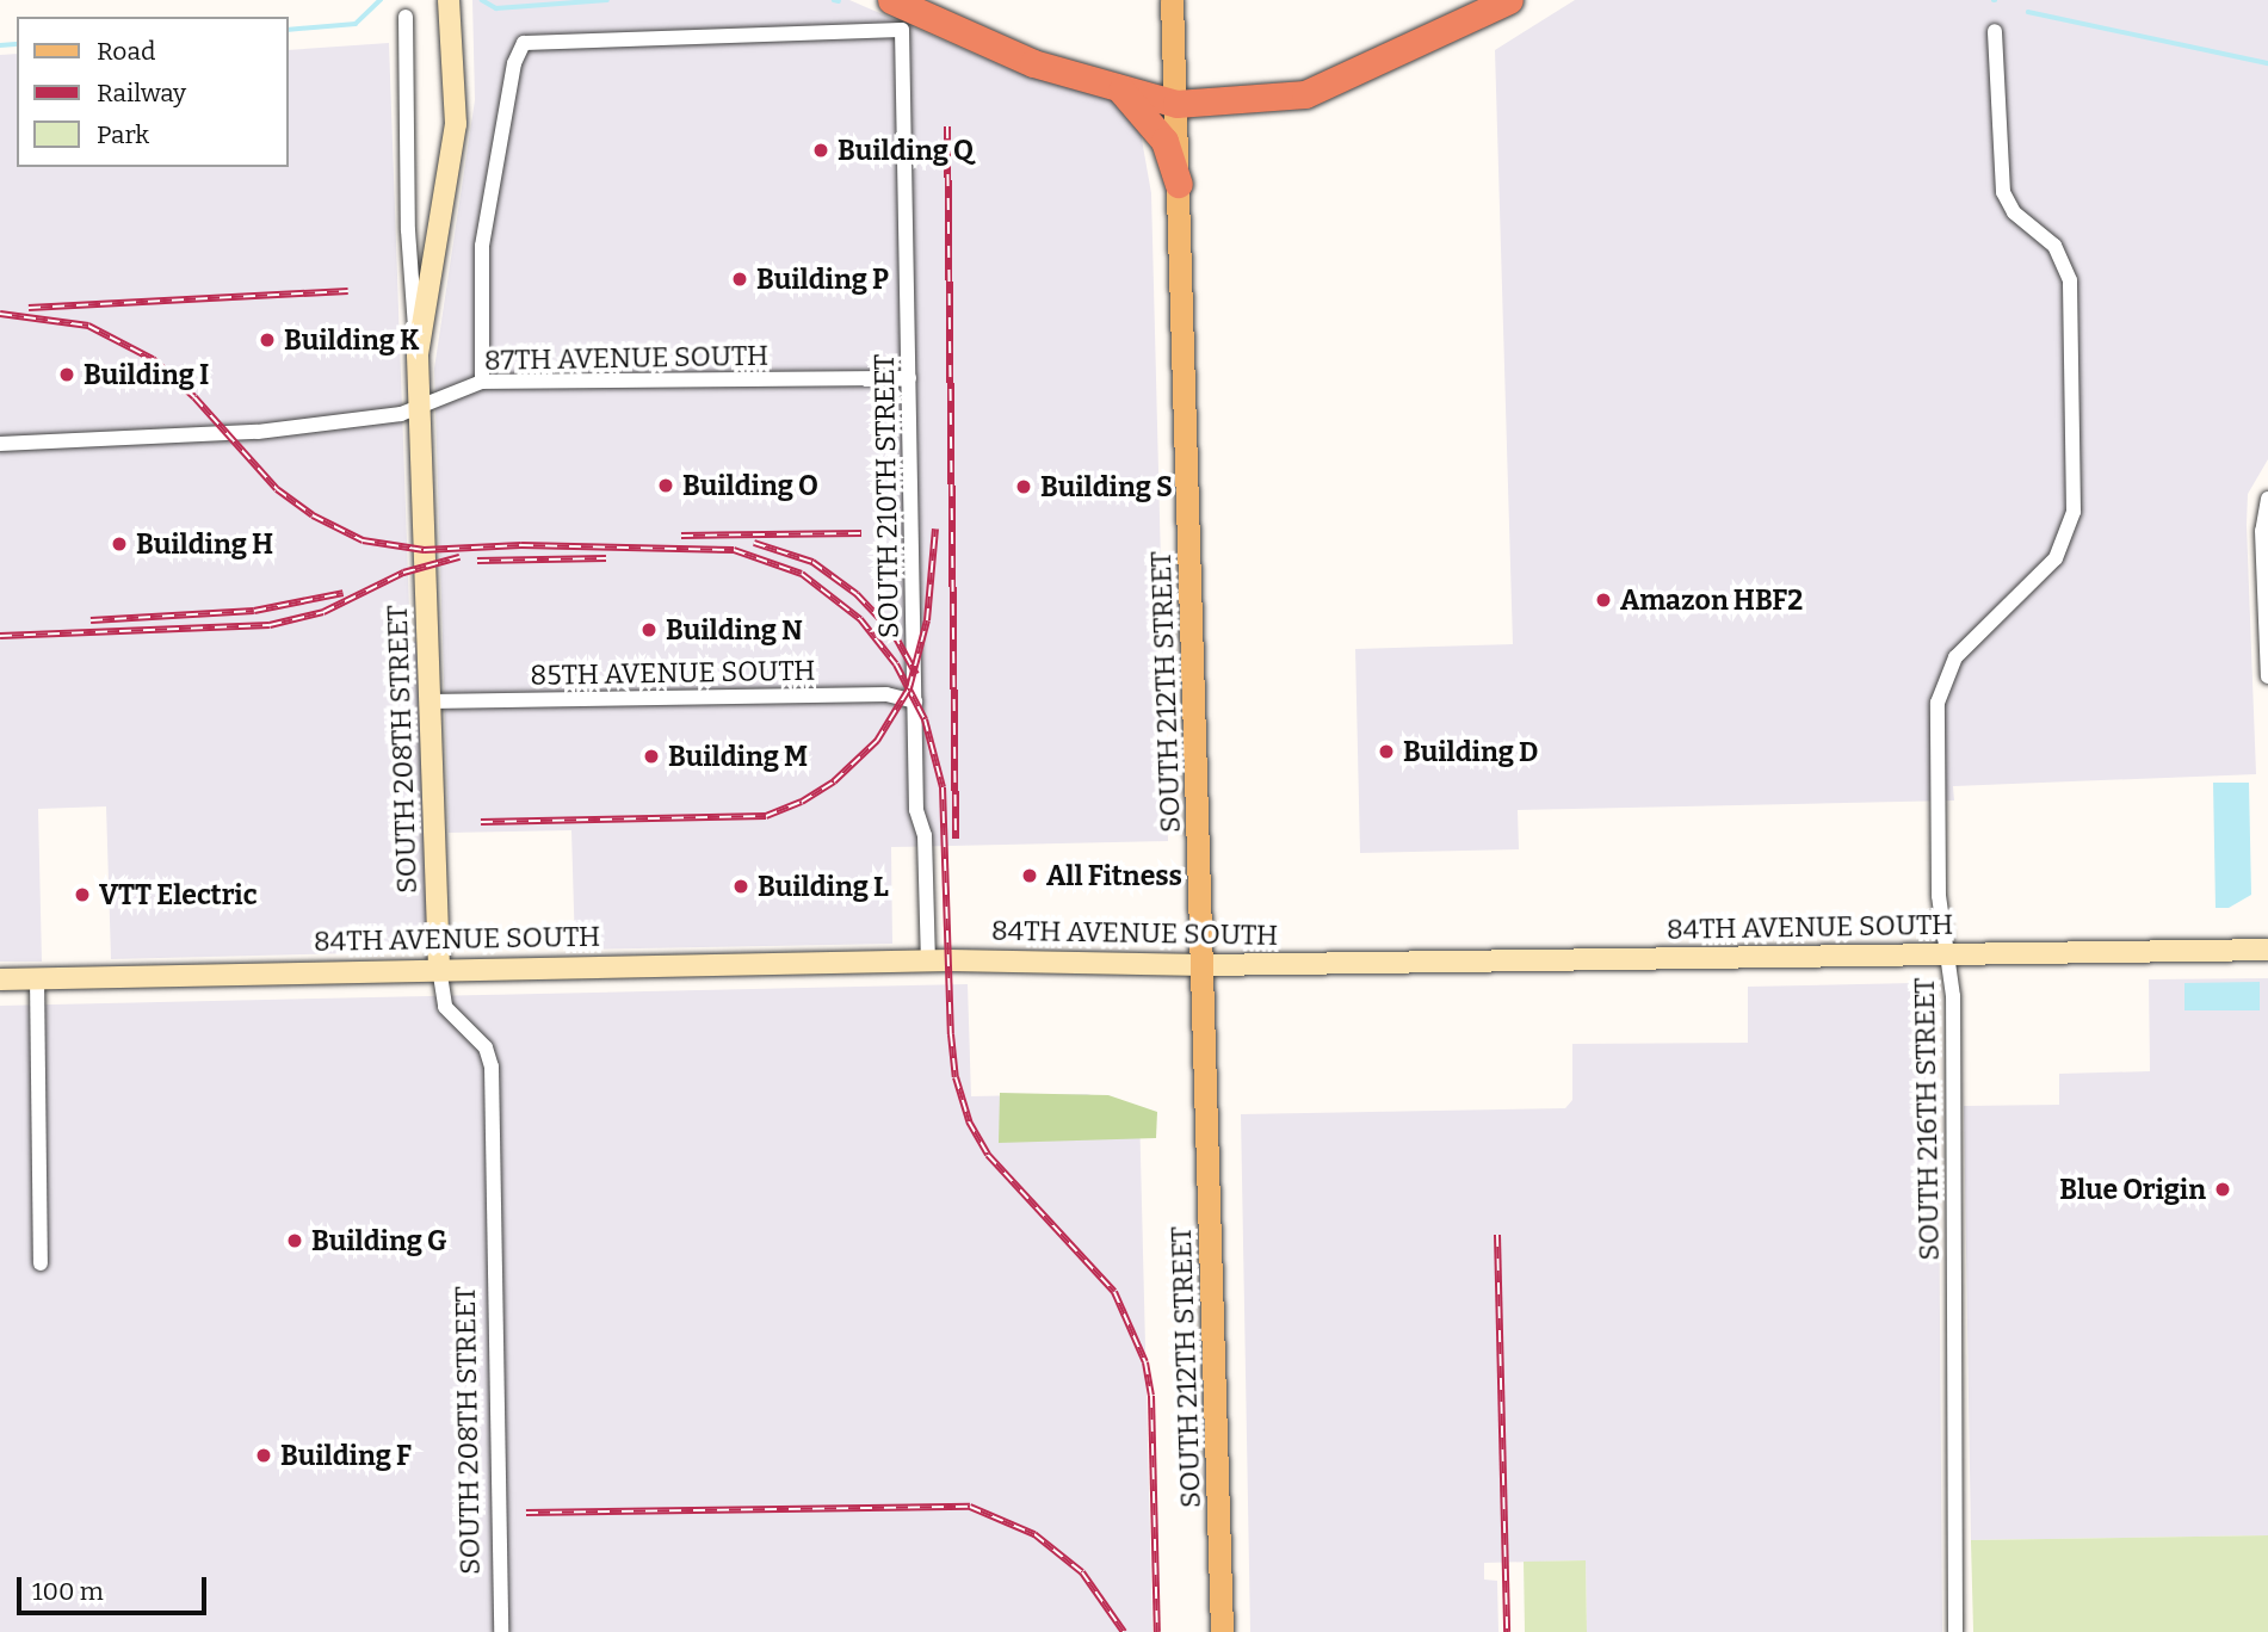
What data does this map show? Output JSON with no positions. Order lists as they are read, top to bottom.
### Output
{
  "streets": {
    "main road": ["SOUTH 212TH STREET", "SOUTH 208TH STREET", "84TH AVENUE SOUTH"],
    "street": [
      "87TH AVENUE SOUTH",
      "SOUTH 210TH STREET",
      "85TH AVENUE SOUTH",
      "SOUTH 216TH STREET"
    ]
  },
  "crossings": [
    ["87TH AVENUE SOUTH", "SOUTH 210TH STREET"],
    ["87TH AVENUE SOUTH", "SOUTH 208TH STREET"],
    ["SOUTH 210TH STREET", "85TH AVENUE SOUTH"],
    ["SOUTH 210TH STREET", "84TH AVENUE SOUTH"],
    ["85TH AVENUE SOUTH", "SOUTH 208TH STREET"],
    ["SOUTH 212TH STREET", "84TH AVENUE SOUTH"],
    ["SOUTH 208TH STREET", "84TH AVENUE SOUTH"],
    ["84TH AVENUE SOUTH", "SOUTH 216TH STREET"]
  ],
  "places": [
    "Building Q",
    "Building P",
    "Building K",
    "Building I",
    "Building O",
    "Building S",
    "Building H",
    "Amazon HBF2",
    "Building N",
    "Building D",
    "Building M",
    "All Fitness",
    "Building L",
    "VTT Electric",
    "Blue Origin",
    "Building G",
    "Building F"
  ],
  "legend": ["Road", "Railway", "Park"],
  "scale_bar": "100 m"
}
